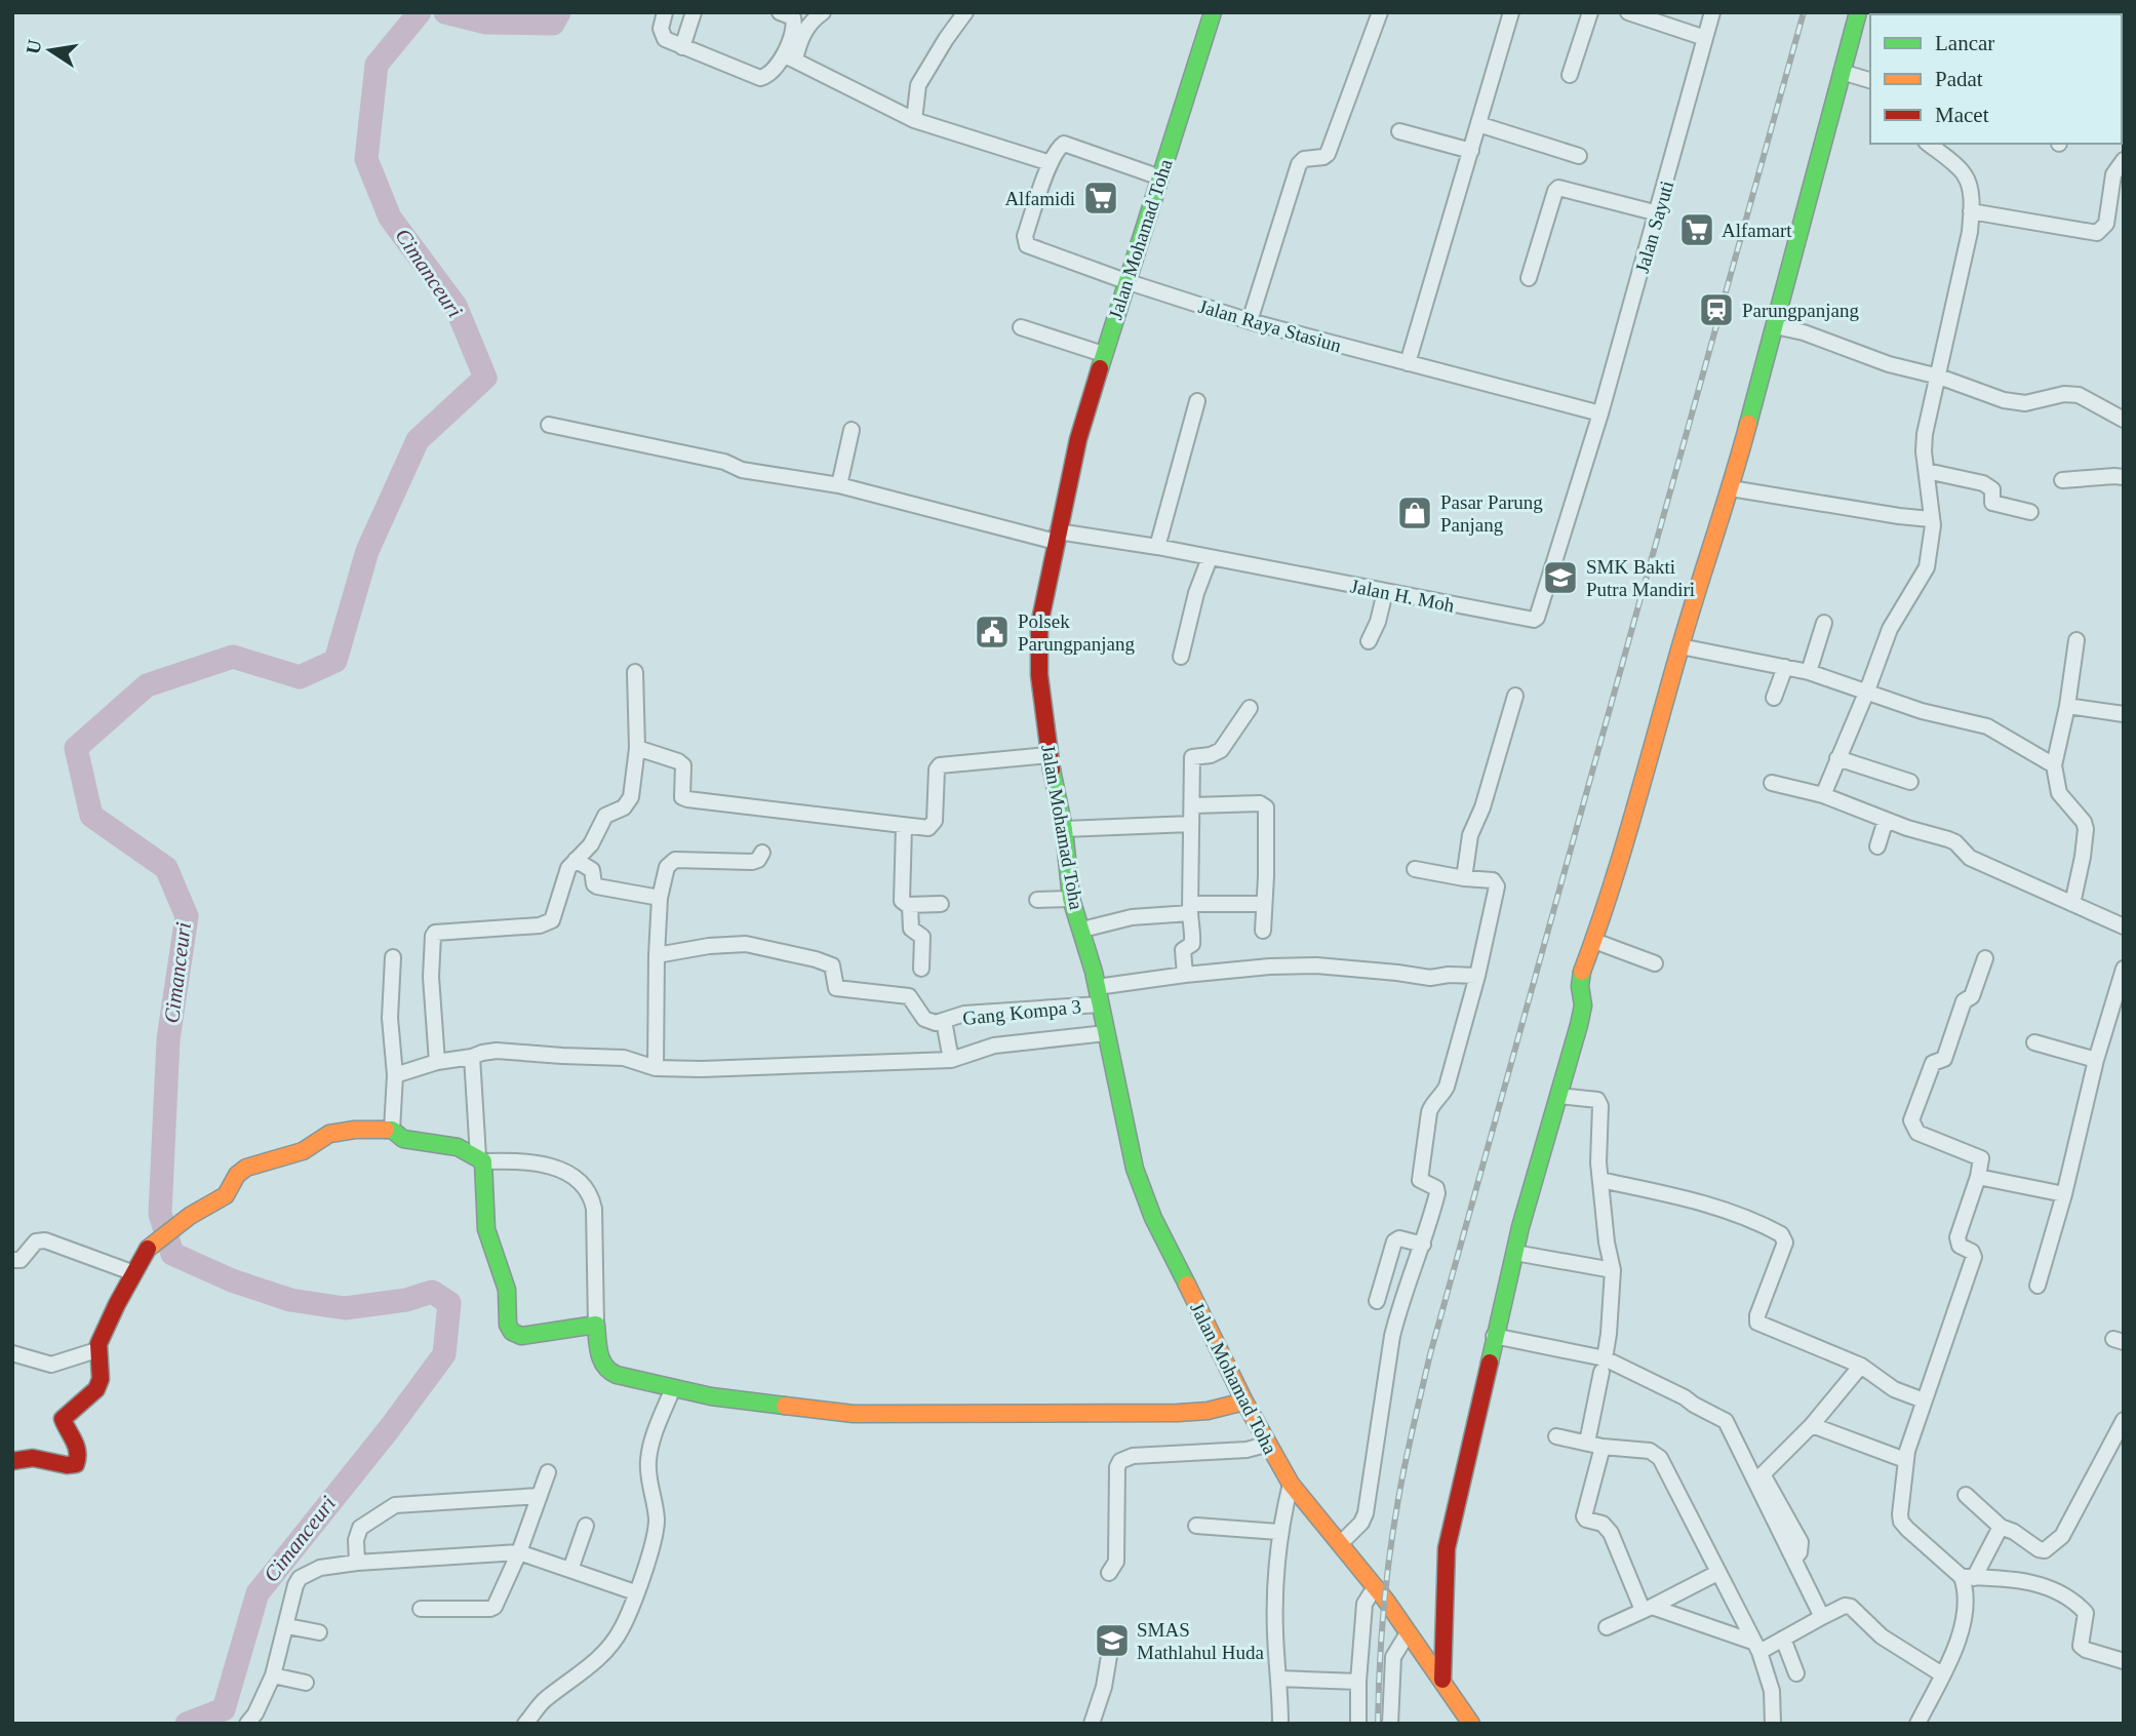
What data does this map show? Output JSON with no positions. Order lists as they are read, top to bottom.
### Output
{
  "streets": {
    "street": [
      "Jalan Sayuti",
      "Jalan Mohamad Toha",
      "Jalan Raya Stasiun",
      "Jalan H. Moh",
      "Gang Kompa 3"
    ]
  },
  "crossings": [
    ["Jalan Sayuti", "Jalan Raya Stasiun"],
    ["Jalan Sayuti", "Jalan H. Moh"],
    ["Jalan Mohamad Toha", "Jalan Raya Stasiun"],
    ["Jalan Mohamad Toha", "Jalan H. Moh"],
    ["Jalan Mohamad Toha", "Gang Kompa 3"],
    ["Jalan Raya Stasiun", "Jalan H. Moh"]
  ],
  "water": ["Cimanceuri"],
  "places": {
    "supermarket": ["Alfamidi", "Alfamart"],
    "station": ["Parungpanjang"],
    "shop": ["Pasar Parung Panjang"],
    "school or university": ["SMK Bakti Putra Mandiri", "SMAS Mathlahul Huda"],
    "public building": ["Polsek Parungpanjang"]
  },
  "legend": ["Lancar", "Padat", "Macet"],
  "north": "left"
}
